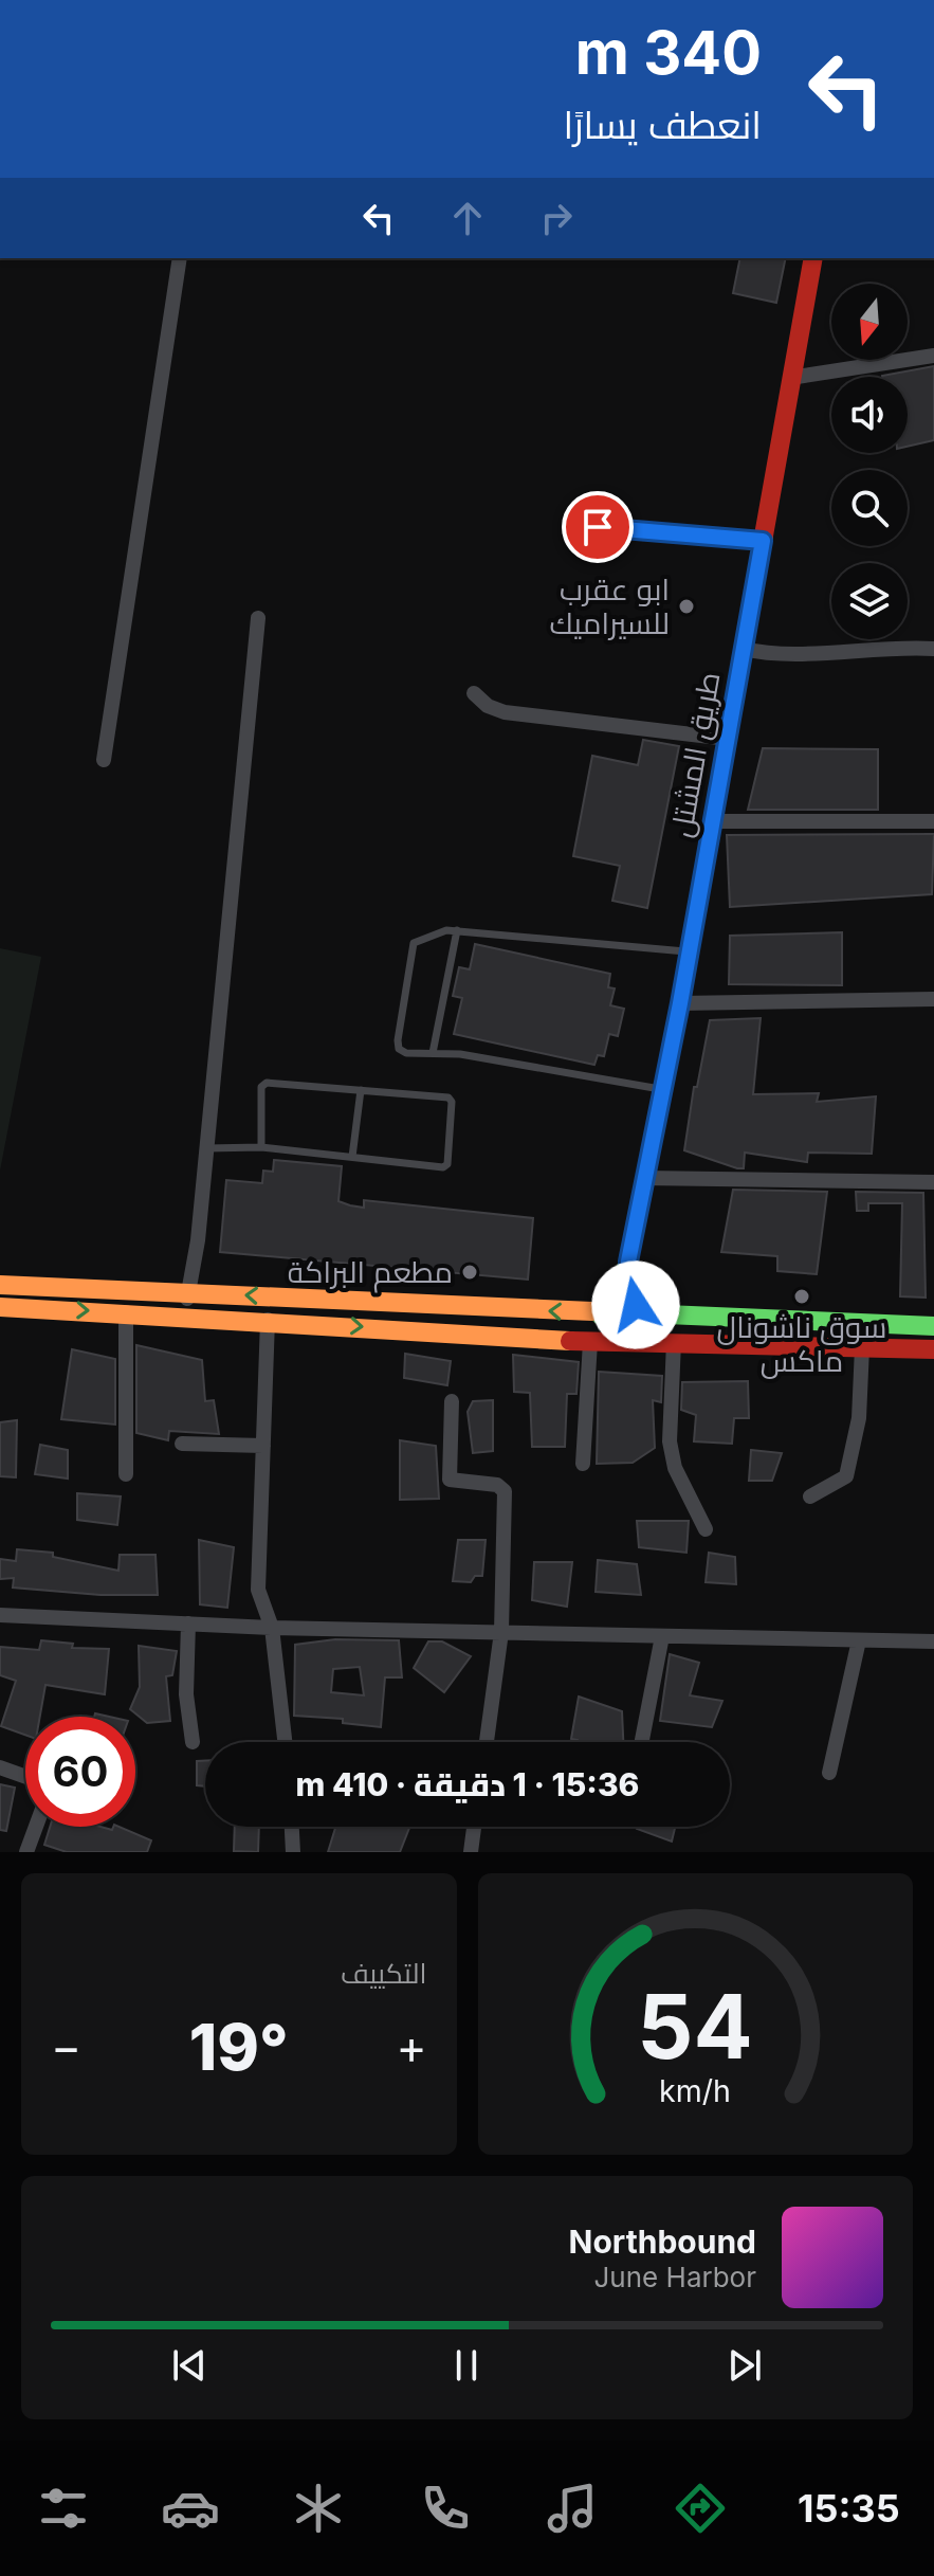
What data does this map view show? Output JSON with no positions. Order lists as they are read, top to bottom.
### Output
{
  "streets": {
    "main road": ["طريق المشتل"]
  },
  "places": ["ابو عقرب للسيراميك", "مطعم البراكة", "سوق ناشونال ماكس"],
  "north": "bottom",
  "page": {
    "turn": ["340 m", "انعطف يسارًا"],
    "limit": "60",
    "trip": "15:36 · 1 دقيقة · 410 m",
    "tile": "التكييف",
    "heat": ["−", "19°", "+"],
    "song": ["Northbound", "June Harbor"],
    "tabs": "15:35",
    "gauge": ["54", "km/h"]
  }
}
